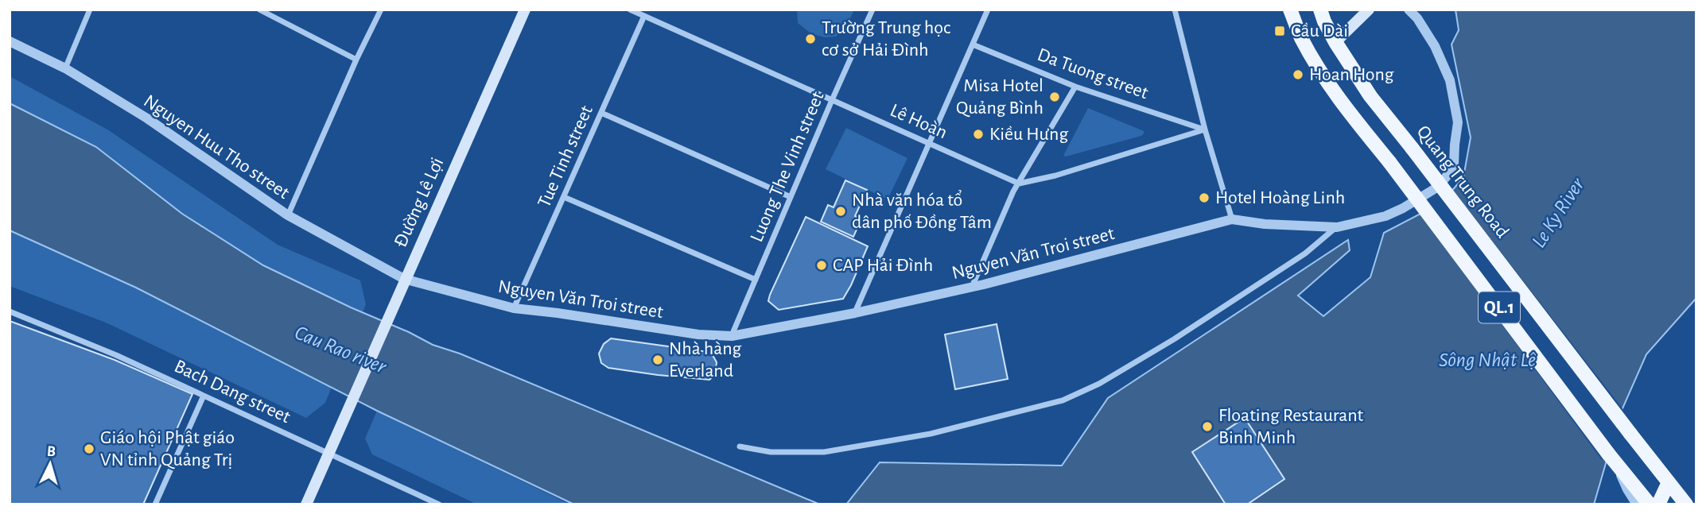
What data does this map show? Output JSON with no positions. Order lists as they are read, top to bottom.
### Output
{
  "streets": {
    "main road": ["Quang Trung Road", "Đường Lê Lợi", "QL.1"],
    "street": [
      "Da Tuong street",
      "Lê Hoàn",
      "Nguyen Huu Tho street",
      "Tue Tinh street",
      "Luong The Vinh street",
      "Nguyen Văn Troi street",
      "Bach Dang street"
    ]
  },
  "crossings": [
    ["Lê Hoàn", "Tue Tinh street"],
    ["Lê Hoàn", "Luong The Vinh street"],
    ["Nguyen Huu Tho street", "Đường Lê Lợi"],
    ["Nguyen Huu Tho street", "Nguyen Văn Troi street"],
    ["Tue Tinh street", "Nguyen Văn Troi street"],
    ["Luong The Vinh street", "Nguyen Văn Troi street"],
    ["Đường Lê Lợi", "Nguyen Văn Troi street"],
    ["Đường Lê Lợi", "Bach Dang street"]
  ],
  "water": ["Le Ky River", "Cau Rao river", "Sông Nhật Lệ"],
  "places": {
    "transit": ["Cầu Dài"],
    "other": [
      "Trường Trung học cơ sở Hải Đình",
      "Hoan Hong",
      "Misa Hotel Quảng Bình",
      "Kiều Hưng",
      "Hotel Hoàng Linh",
      "Nhà văn hóa tổ dân phố Đồng Tâm",
      "CAP Hải Đình",
      "Nhà hàng Everland",
      "Floating Restaurant Binh Minh",
      "Giáo hội Phật giáo VN tỉnh Quảng Trị"
    ]
  },
  "north": "top"
}
